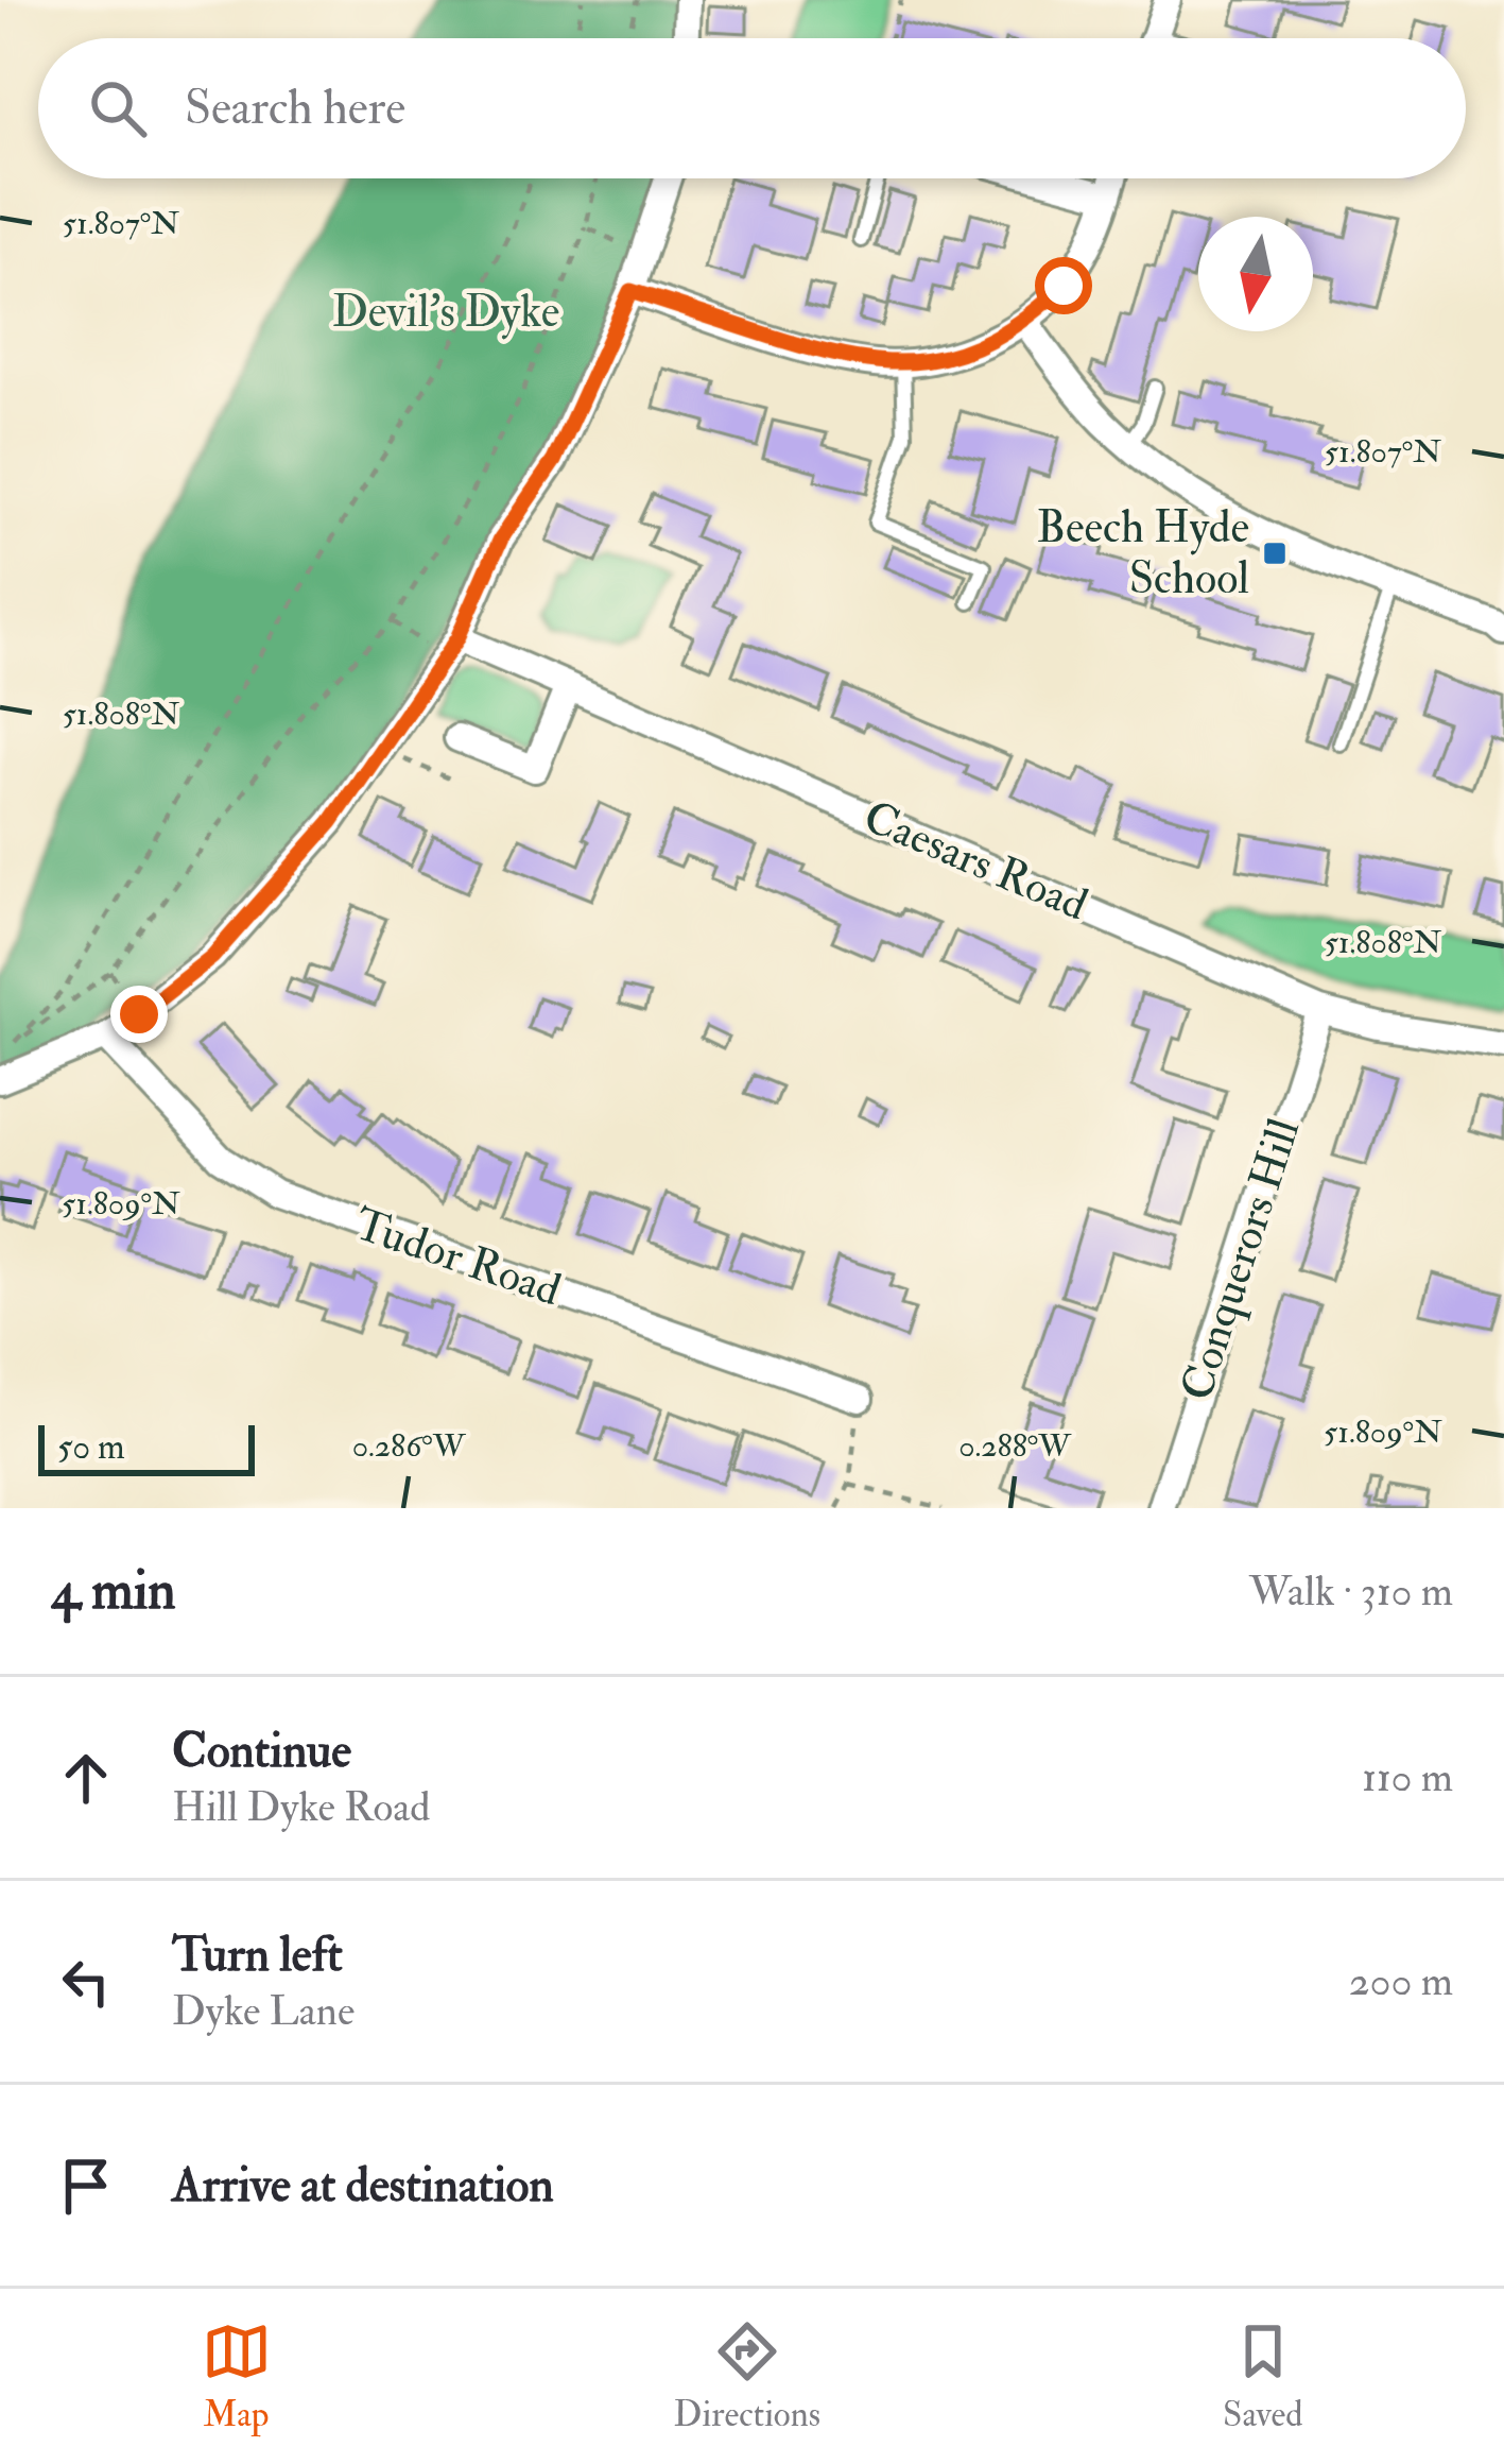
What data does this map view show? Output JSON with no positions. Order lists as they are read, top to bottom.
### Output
{
  "streets": {
    "street": ["Caesars Road", "Tudor Road", "Conquerors Hill"]
  },
  "crossings": [
    ["Caesars Road", "Conquerors Hill"]
  ],
  "parks": ["Devil's Dyke"],
  "places": {
    "transit": ["Beech Hyde School"]
  },
  "scale_bar": "50 m",
  "north": "bottom",
  "page": {
    "search": "Search here",
    "scale": "50 m",
    "heading": ["4 min", "Walk · 310 m"],
    "list": [
      ["Continue", "Hill Dyke Road", "110 m"],
      ["Turn left", "Dyke Lane", "200 m"],
      "Arrive at destination"
    ],
    "nav": ["Map", "Directions", "Saved"]
  },
  "coordinates": [
    "51.807°N",
    "51.808°N",
    "51.809°N",
    "0.286°W",
    "0.288°W"
  ]
}
